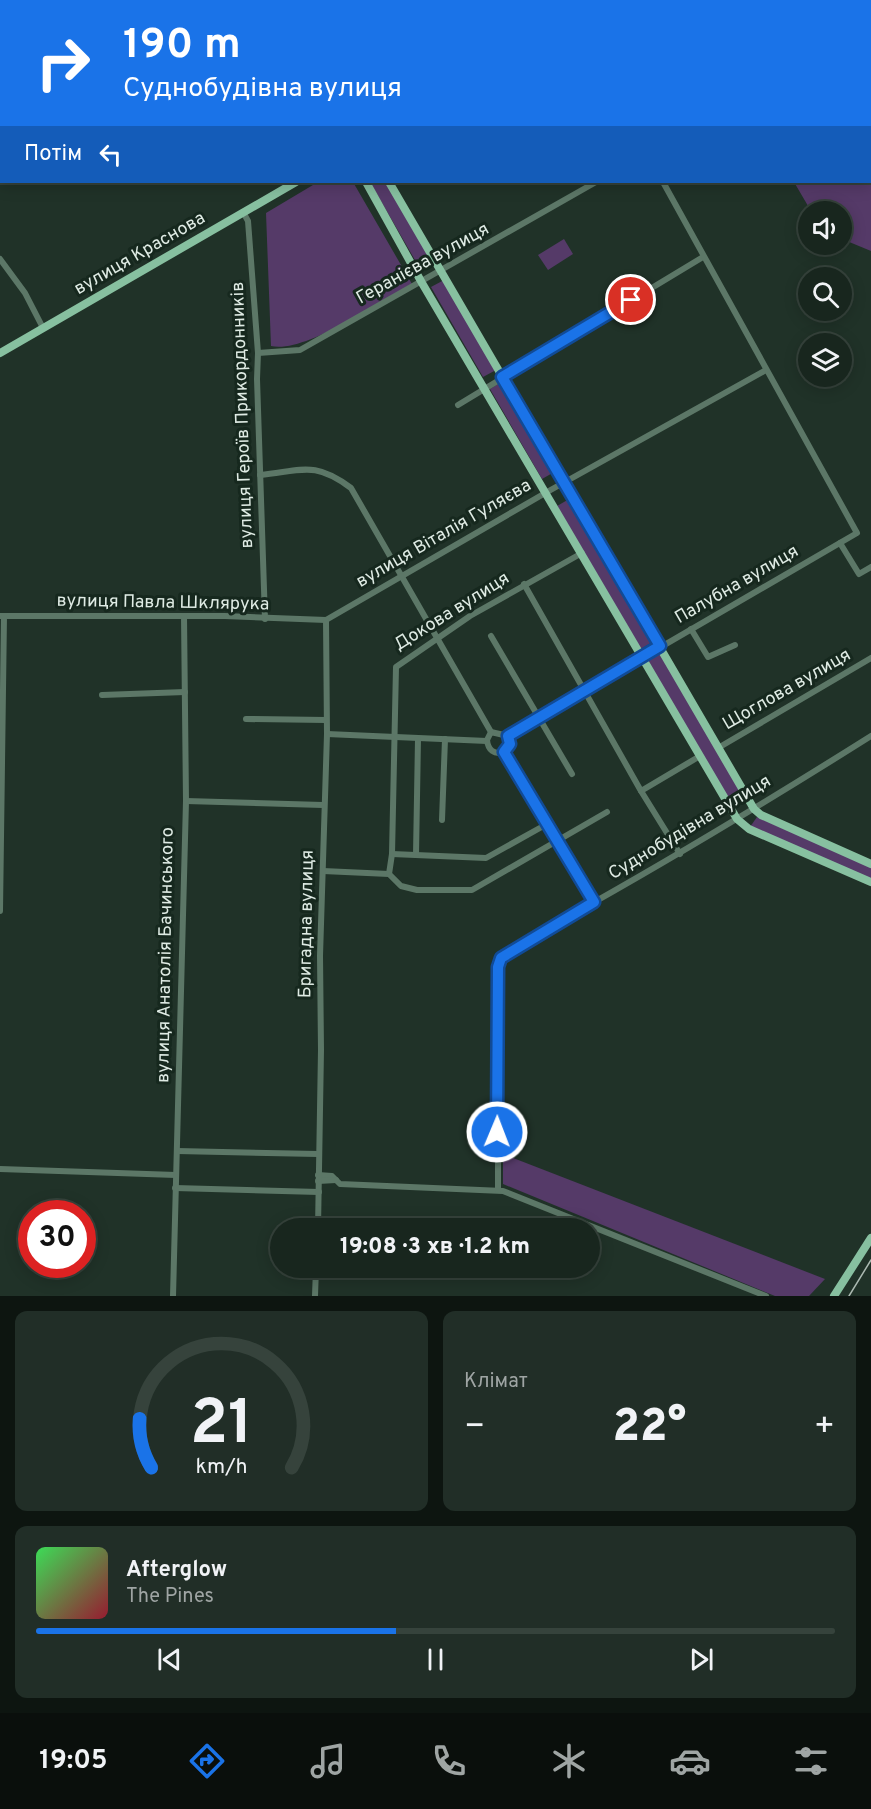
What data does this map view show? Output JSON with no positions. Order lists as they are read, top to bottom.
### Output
{
  "streets": {
    "main road": ["вулиця Краснова"],
    "street": [
      "Геранієва вулиця",
      "вулиця Героїв Прикордонників",
      "вулиця Віталія Гуляєва",
      "Палубна вулиця",
      "вулиця Павла Шклярука",
      "Докова вулиця",
      "Щоглова вулиця",
      "Суднобудівна вулиця",
      "Бригадна вулиця",
      "вулиця Анатолія Бачинського"
    ]
  },
  "crossings": [
    ["вулиця Краснова", "вулиця Героїв Прикордонників"],
    ["Геранієва вулиця", "вулиця Героїв Прикордонників"],
    ["вулиця Героїв Прикордонників", "вулиця Павла Шклярука"],
    ["вулиця Віталія Гуляєва", "Палубна вулиця"],
    ["вулиця Віталія Гуляєва", "вулиця Павла Шклярука"],
    ["вулиця Віталія Гуляєва", "Бригадна вулиця"],
    ["вулиця Павла Шклярука", "Бригадна вулиця"],
    ["вулиця Павла Шклярука", "вулиця Анатолія Бачинського"]
  ],
  "page": {
    "turn": ["190 m", "Суднобудівна вулиця"],
    "then": "Потім",
    "limit": "30",
    "trip": "19:08 · 3 хв · 1.2 km",
    "tile": "Клімат",
    "heat": ["−", "22°", "+"],
    "song": ["Afterglow", "The Pines"],
    "tabs": "19:05",
    "gauge": ["21", "km/h"]
  }
}
